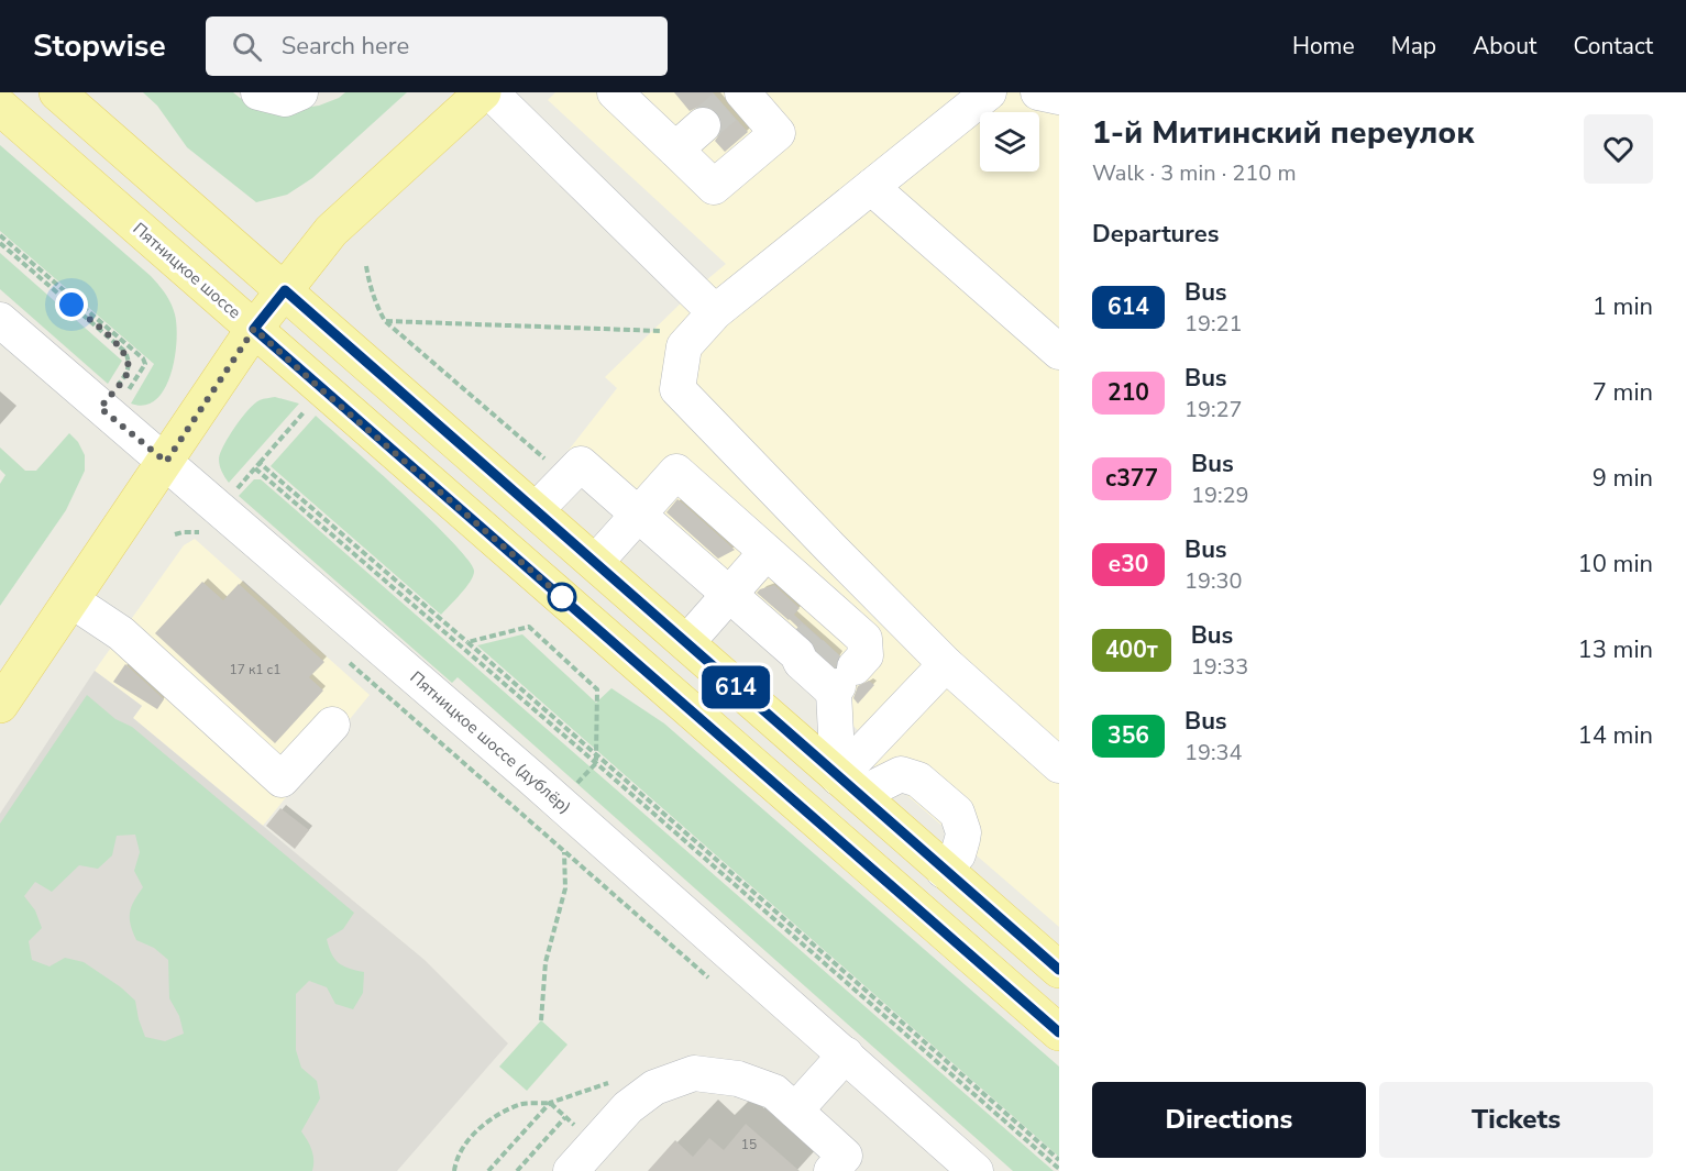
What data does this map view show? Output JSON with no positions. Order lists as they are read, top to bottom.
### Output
{
  "streets": {
    "main road": ["Пятницкое шоссе"],
    "street": ["Пятницкое шоссе (дублёр)"]
  },
  "lines": ["bus line 614"],
  "house_numbers": ["17 к1 с1", "15"],
  "page": {
    "header": "Stopwise",
    "search": "Search here",
    "nav": [
      "Home",
      "Map",
      "About",
      "Contact"
    ],
    "on_map": "614",
    "heading": [
      ["1-й Митинский переулок", "Walk · 3 min · 210 m"],
      "Departures"
    ],
    "list": [
      {
        "mark": "614",
        "name": "Bus",
        "note": "19:21",
        "value": "1 min"
      },
      {
        "mark": "210",
        "name": "Bus",
        "note": "19:27",
        "value": "7 min"
      },
      {
        "mark": "с377",
        "name": "Bus",
        "note": "19:29",
        "value": "9 min"
      },
      {
        "mark": "е30",
        "name": "Bus",
        "note": "19:30",
        "value": "10 min"
      },
      {
        "mark": "400т",
        "name": "Bus",
        "note": "19:33",
        "value": "13 min"
      },
      {
        "mark": "356",
        "name": "Bus",
        "note": "19:34",
        "value": "14 min"
      }
    ],
    "buttons": ["Directions", "Tickets"]
  }
}
